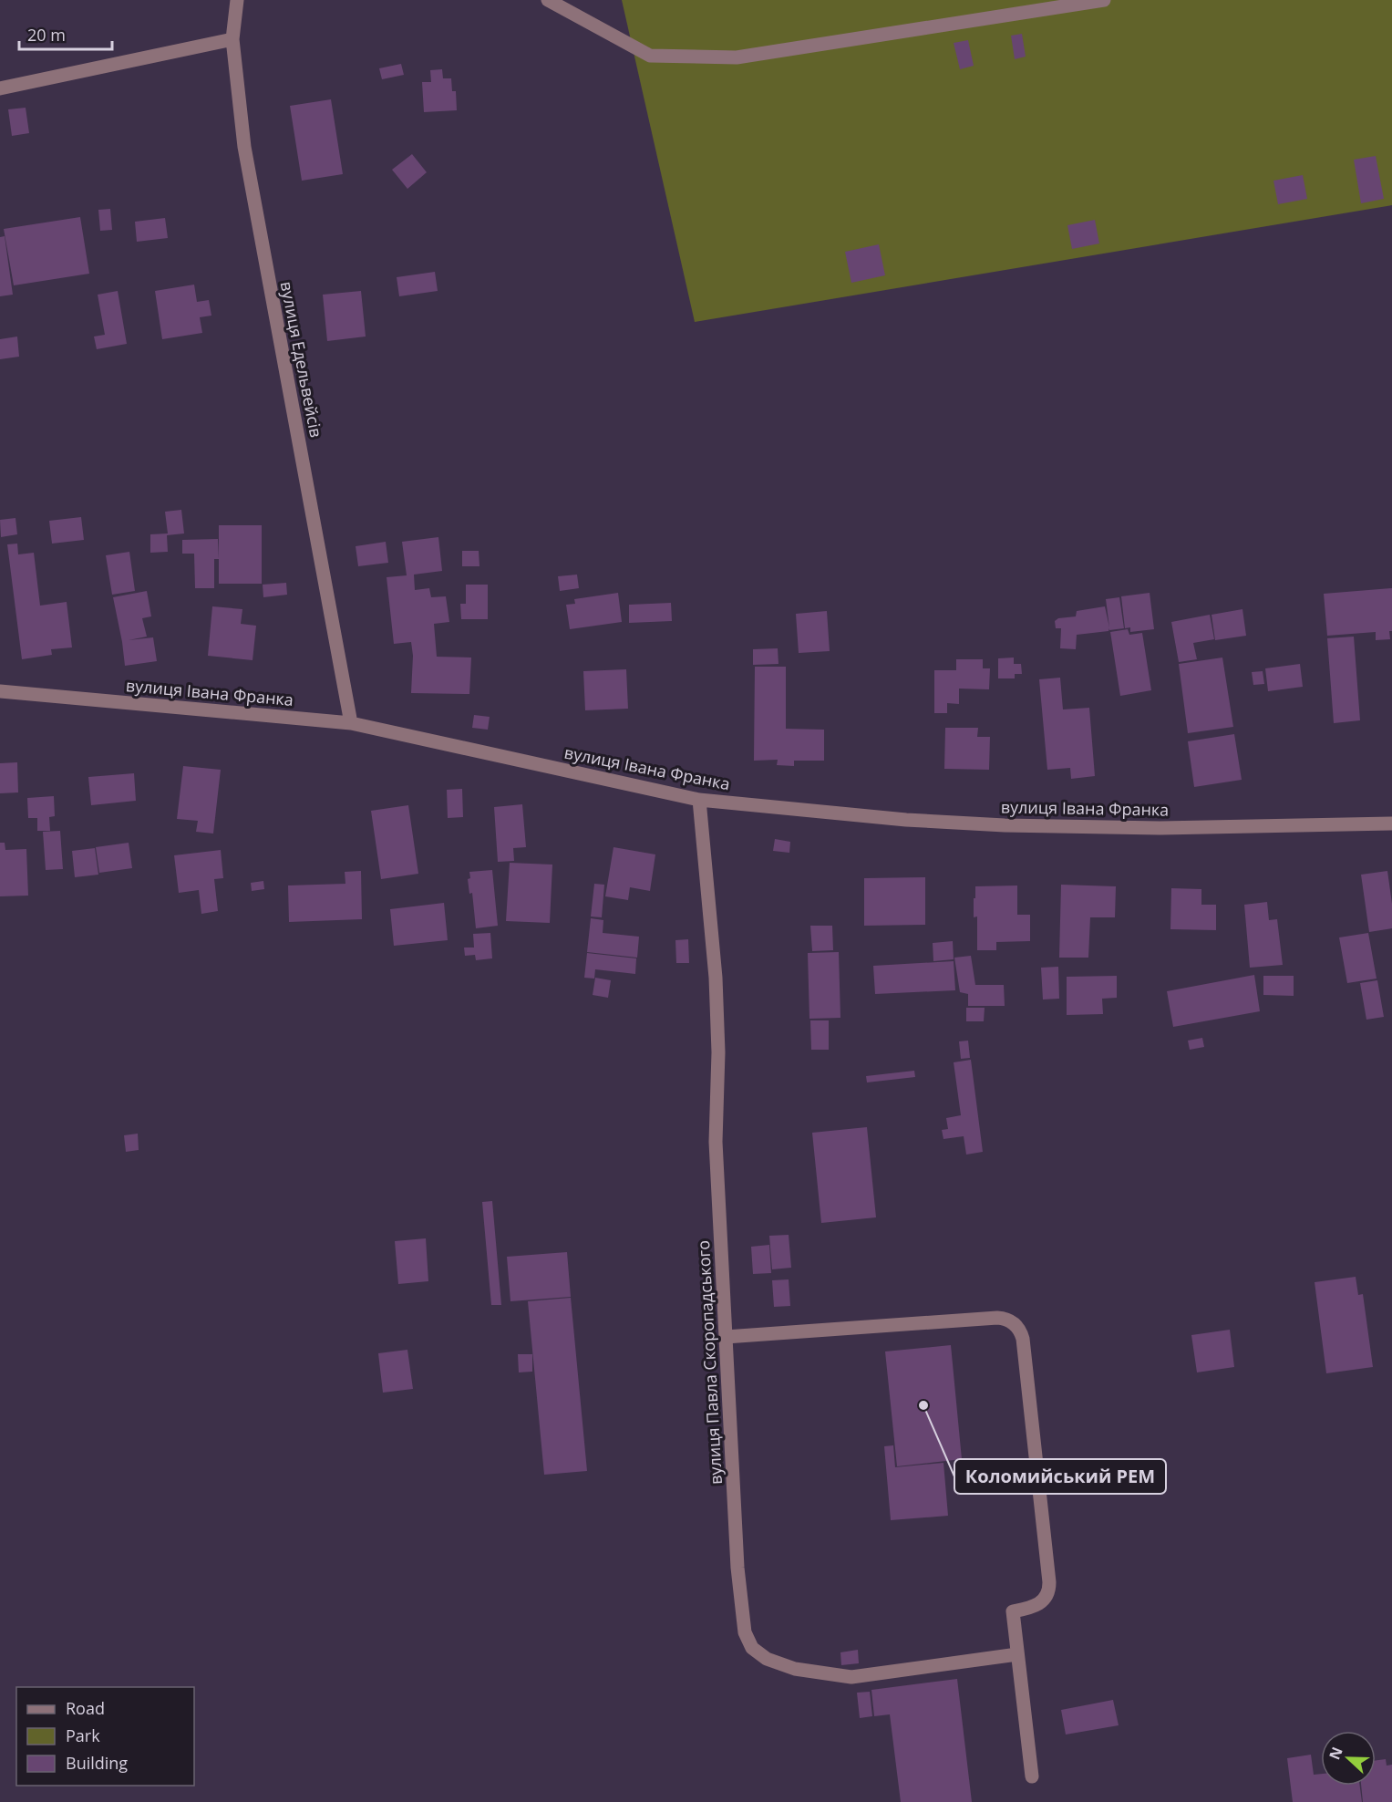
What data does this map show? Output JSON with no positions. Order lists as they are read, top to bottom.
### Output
{
  "streets": {
    "street": ["вулиця Едельвейсів", "вулиця Івана Франка", "вулиця Павла Скоропадського"]
  },
  "crossings": [
    ["вулиця Едельвейсів", "вулиця Івана Франка"],
    ["вулиця Івана Франка", "вулиця Павла Скоропадського"]
  ],
  "places": ["Коломийський РЕМ"],
  "legend": ["Road", "Park", "Building"],
  "scale_bar": "20 m",
  "north": "left"
}
